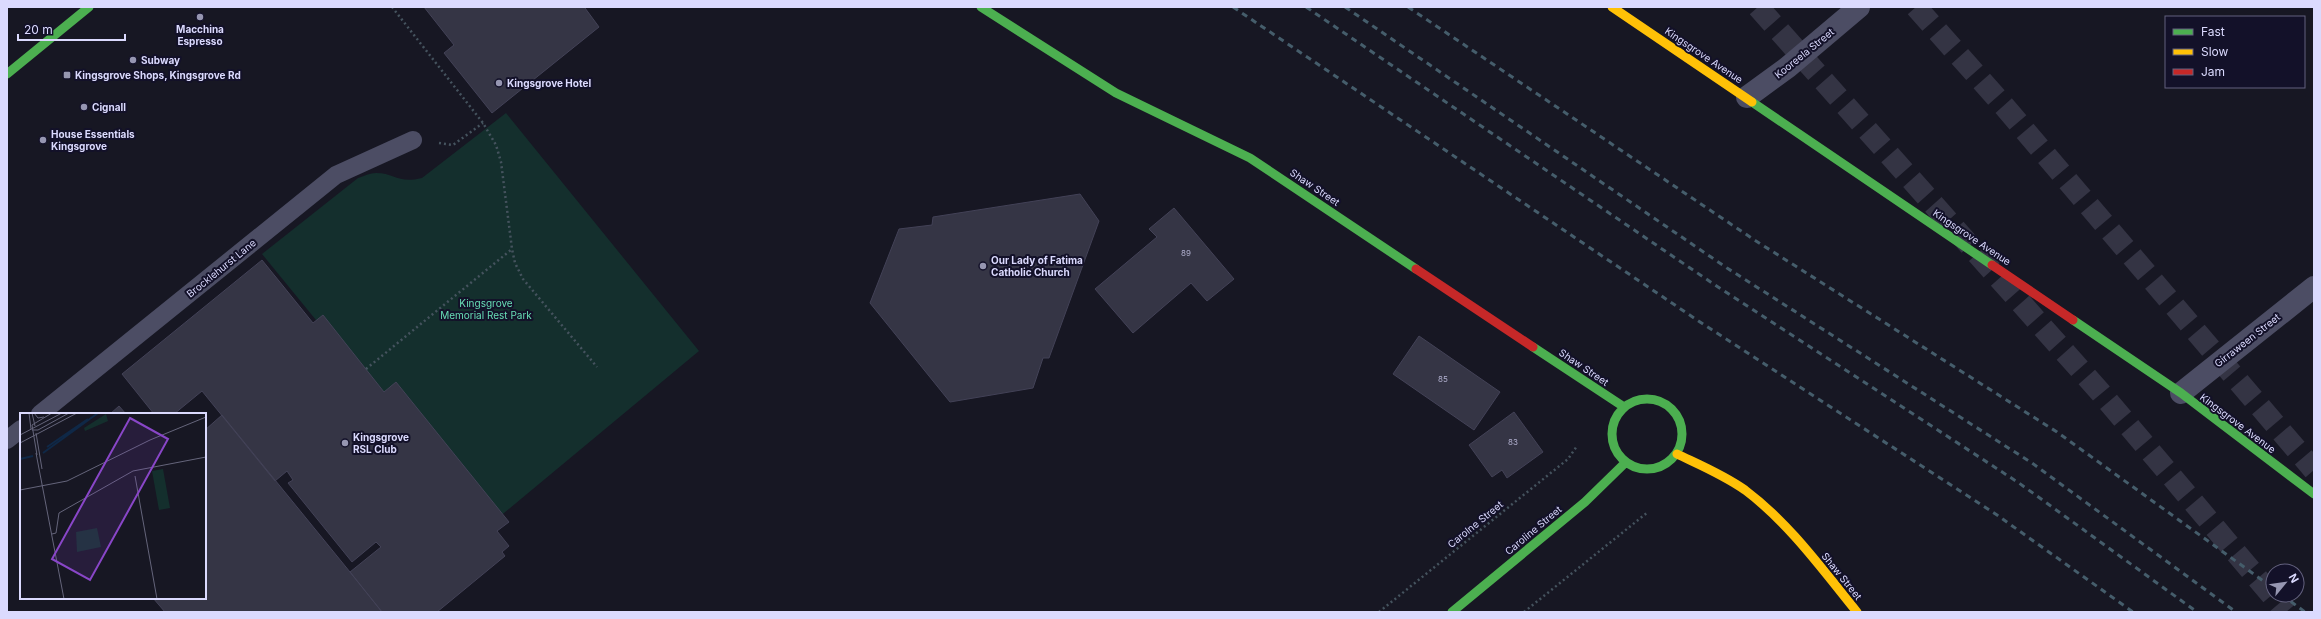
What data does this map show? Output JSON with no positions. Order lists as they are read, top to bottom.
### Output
{
  "streets": {
    "street": [
      "Kooreela Street",
      "Kingsgrove Avenue",
      "Shaw Street",
      "Girraween Street",
      "Caroline Street"
    ],
    "lane": ["Brocklehurst Lane"],
    "path": ["Carolne Street"]
  },
  "crossings": [
    ["Kooreela Street", "Kingsgrove Avenue"],
    ["Kingsgrove Avenue", "Girraween Street"],
    ["Shaw Street", "Caroline Street"]
  ],
  "parks": ["Kingsgrove Memorial Rest Park"],
  "places": {
    "other": [
      "Macchina Espresso",
      "Subway",
      "Kingsgrove Hotel",
      "Cignall",
      "House Essentials Kingsgrove",
      "Our Lady of Fatima Catholic Church",
      "Kingsgrove RSL Club"
    ],
    "transit": ["Kingsgrove Shops, Kingsgrove Rd"]
  },
  "house_numbers": ["89", "85", "83"],
  "legend": ["Fast", "Slow", "Jam"],
  "scale_bar": "20 m",
  "north": "top right"
}
